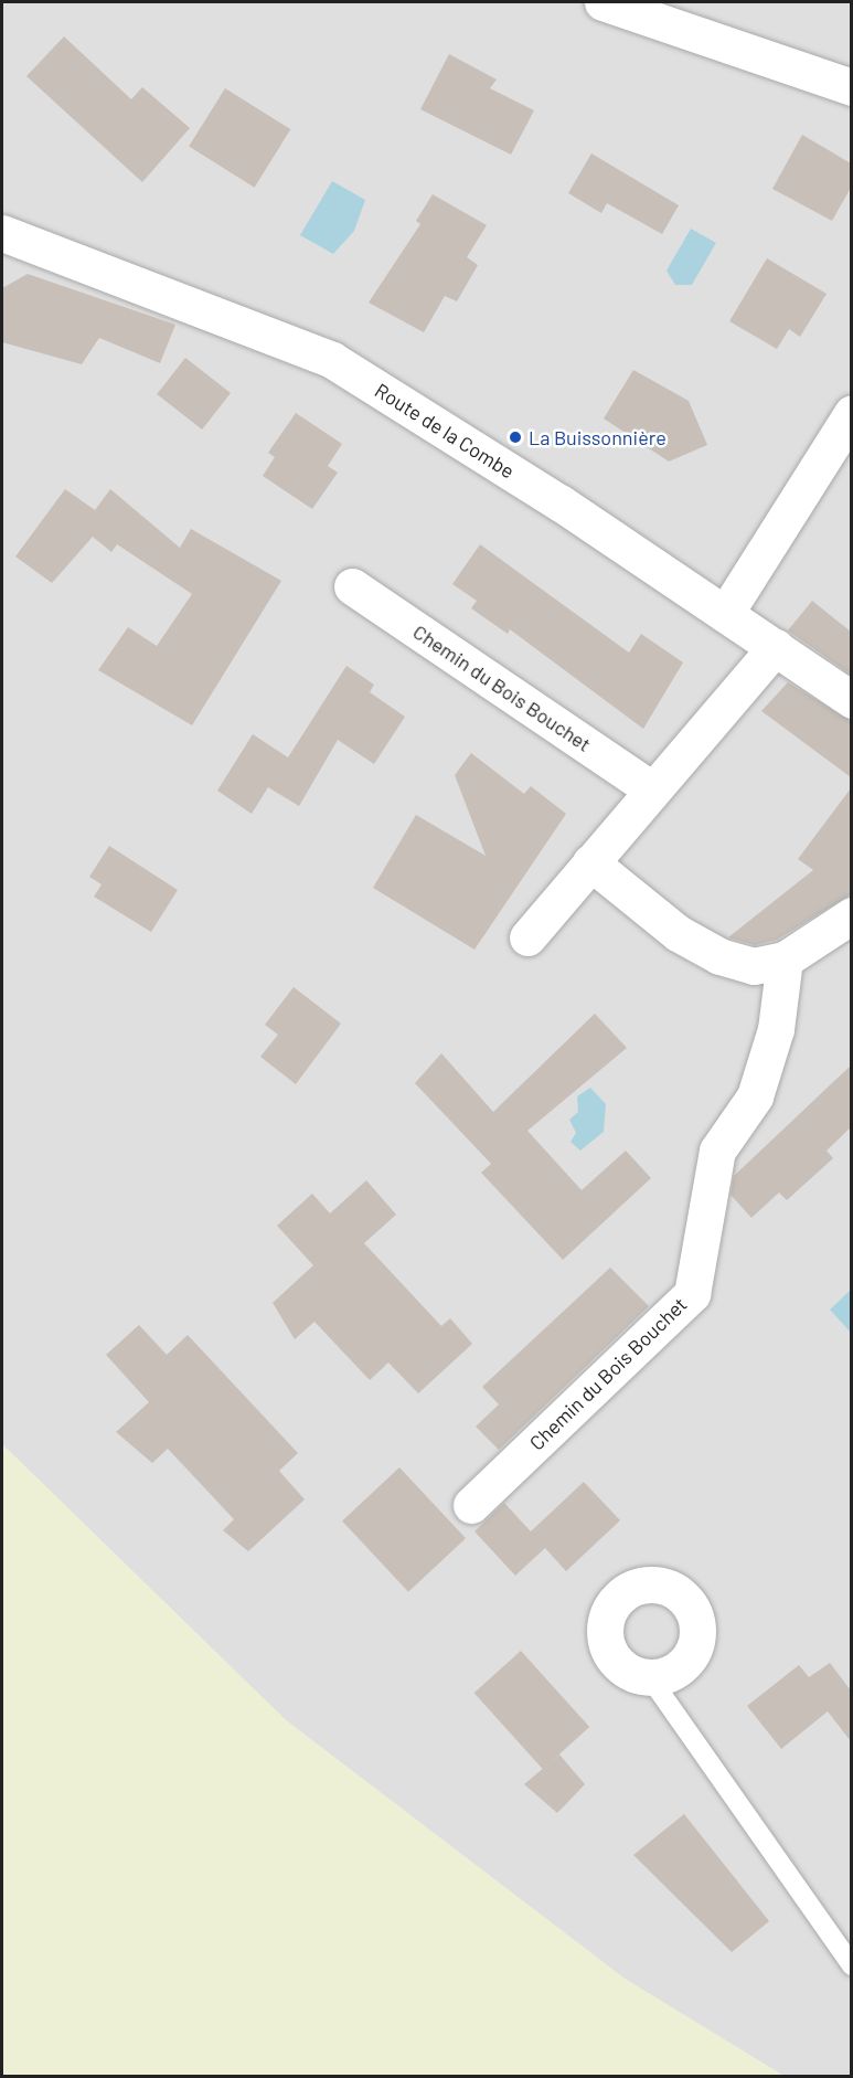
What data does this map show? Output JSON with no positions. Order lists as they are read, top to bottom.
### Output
{
  "streets": {
    "street": ["Route de la Combe", "Chemin du Bois Bouchet"]
  },
  "places": ["La Buissonnière"]
}
